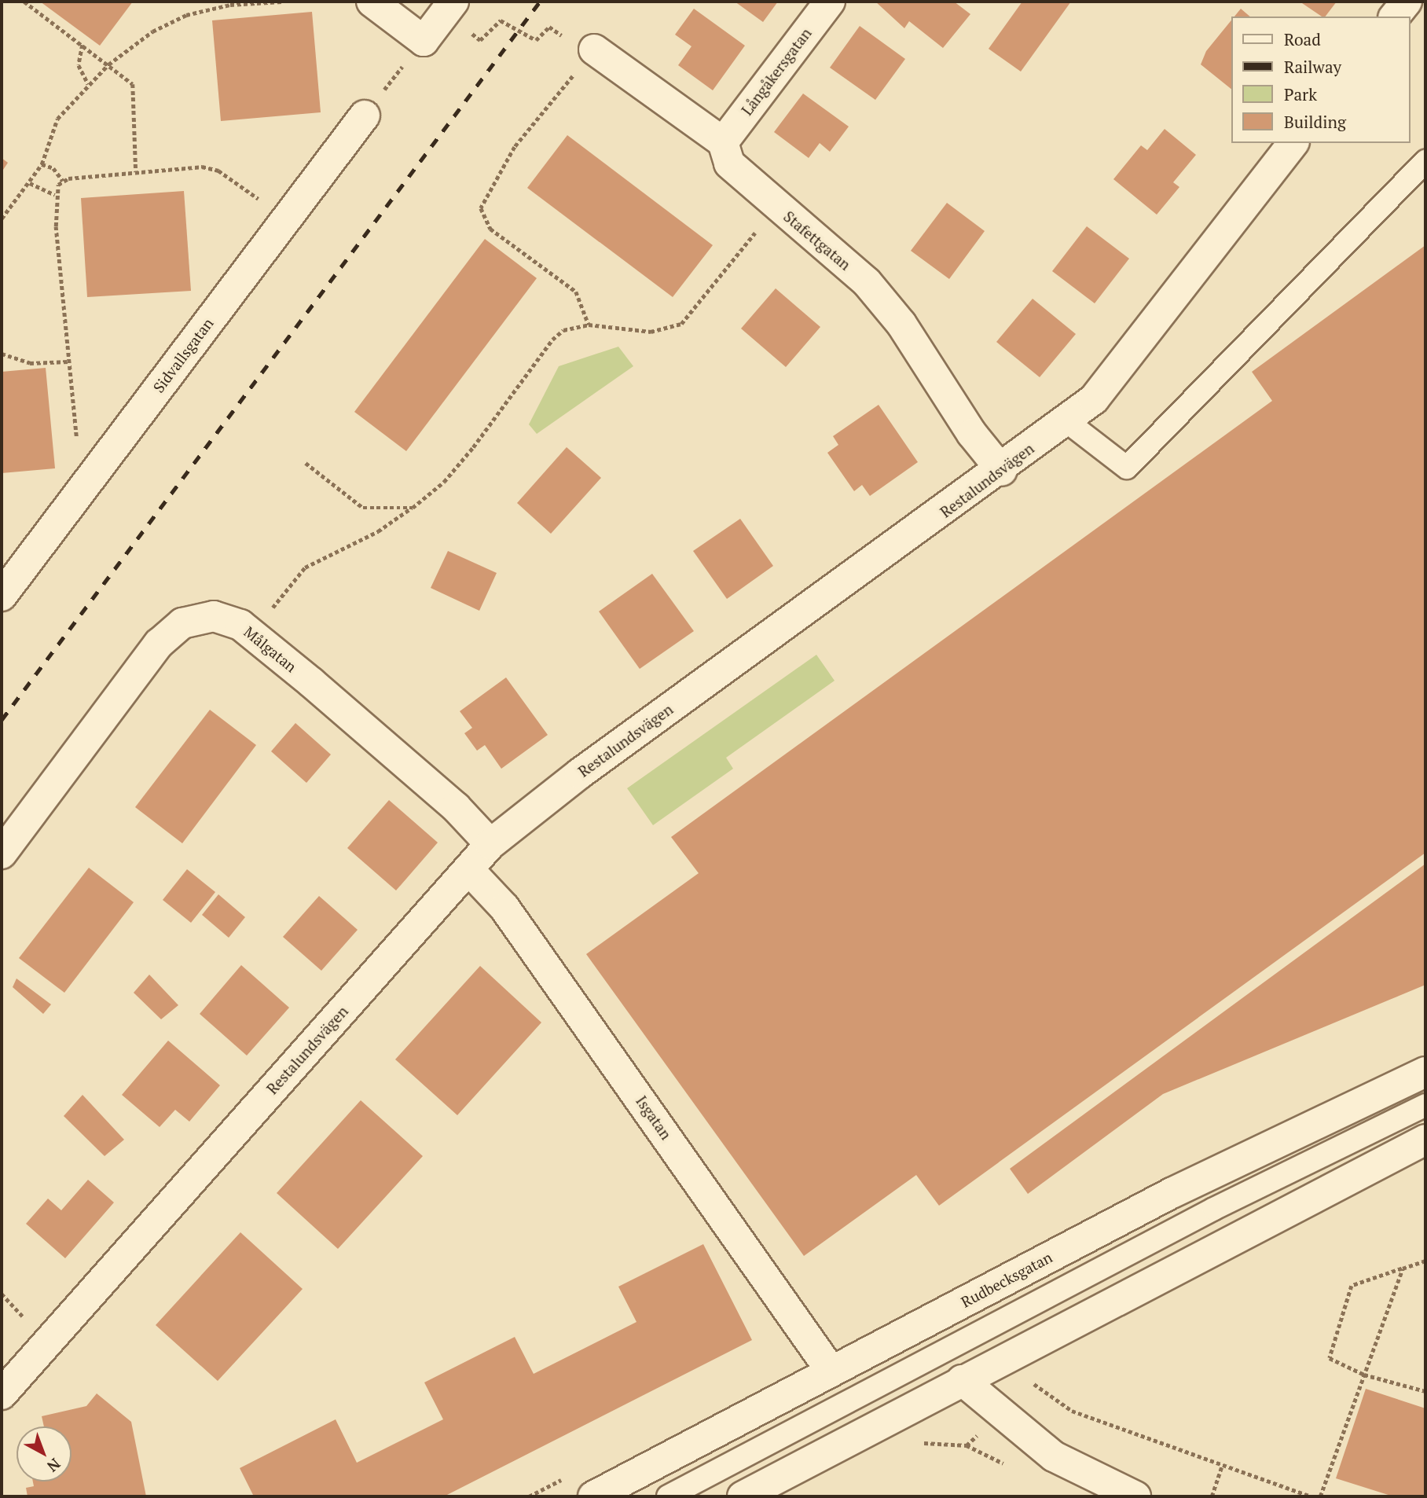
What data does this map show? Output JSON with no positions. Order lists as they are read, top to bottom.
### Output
{
  "streets": {
    "street": [
      "Långåkersgatan",
      "Stafettgatan",
      "Sidvallsgatan",
      "Restalundsvägen",
      "Målgatan",
      "Isgatan",
      "Rudbecksgatan"
    ]
  },
  "crossings": [
    ["Långåkersgatan", "Stafettgatan"],
    ["Stafettgatan", "Restalundsvägen"],
    ["Restalundsvägen", "Målgatan"],
    ["Restalundsvägen", "Isgatan"],
    ["Isgatan", "Rudbecksgatan"]
  ],
  "legend": [
    "Road",
    "Railway",
    "Park",
    "Building"
  ],
  "north": "bottom right"
}
